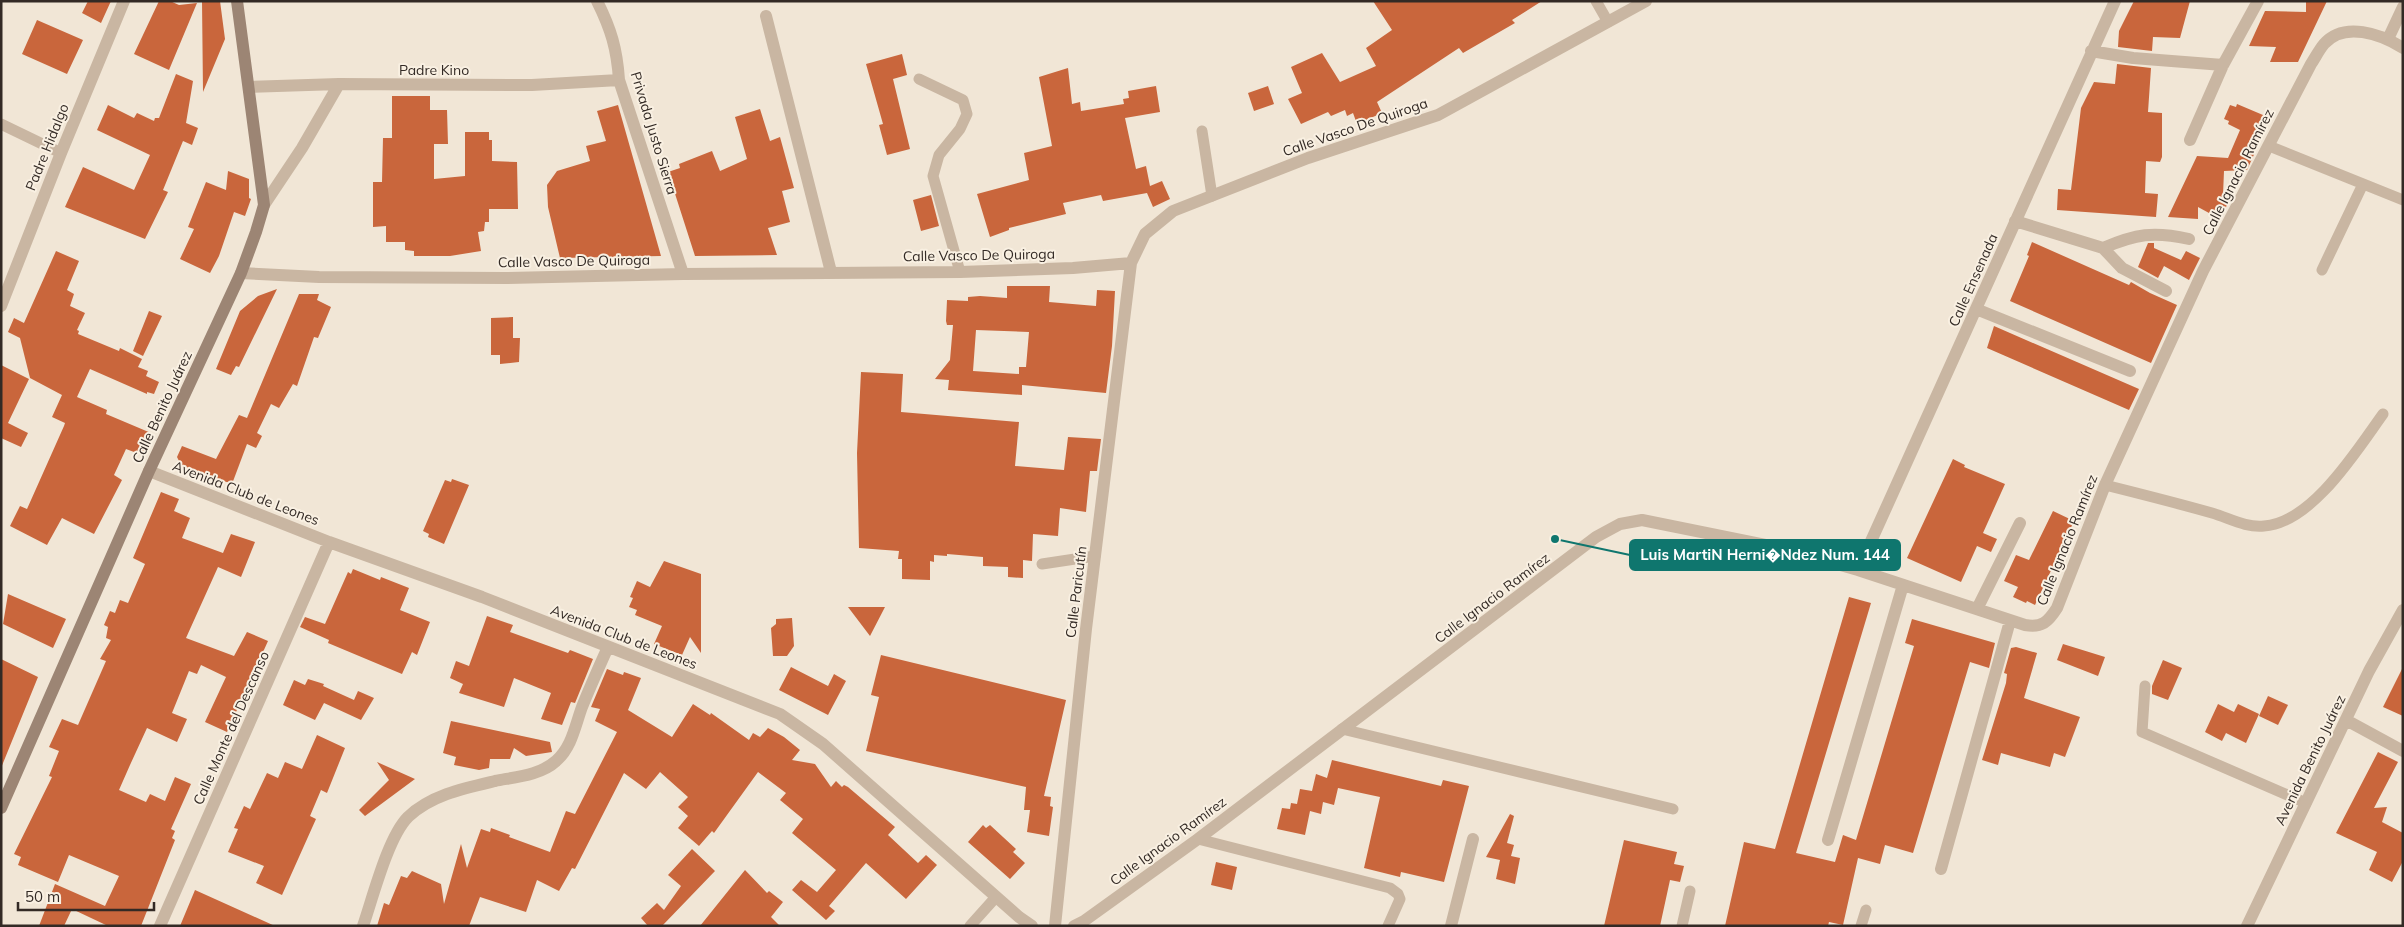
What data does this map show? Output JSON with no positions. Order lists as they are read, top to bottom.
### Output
{
  "streets": {
    "street": [
      "Padre Kino",
      "Calle Vasco De Quiroga",
      "Privada Justo Sierra",
      "Padre Hidalgo",
      "Calle Ignacio Ramírez",
      "Calle Ensenada",
      "Calle Benito Juárez",
      "Avenida Club de Leones",
      "Calle Paricutín",
      "Calle Monte del Descanso",
      "Avenida Benito Juárez"
    ]
  },
  "crossings": [
    ["Padre Kino", "Privada Justo Sierra"],
    ["Padre Kino", "Calle Benito Juárez"],
    ["Calle Vasco De Quiroga", "Privada Justo Sierra"],
    ["Calle Vasco De Quiroga", "Calle Benito Juárez"],
    ["Calle Vasco De Quiroga", "Calle Paricutín"],
    ["Calle Ignacio Ramírez", "Calle Ensenada"],
    ["Calle Benito Juárez", "Avenida Club de Leones"],
    ["Avenida Club de Leones", "Calle Monte del Descanso"]
  ],
  "places": ["Luis MartiN Herni�Ndez Num. 144"],
  "scale_bar": "50 m"
}
